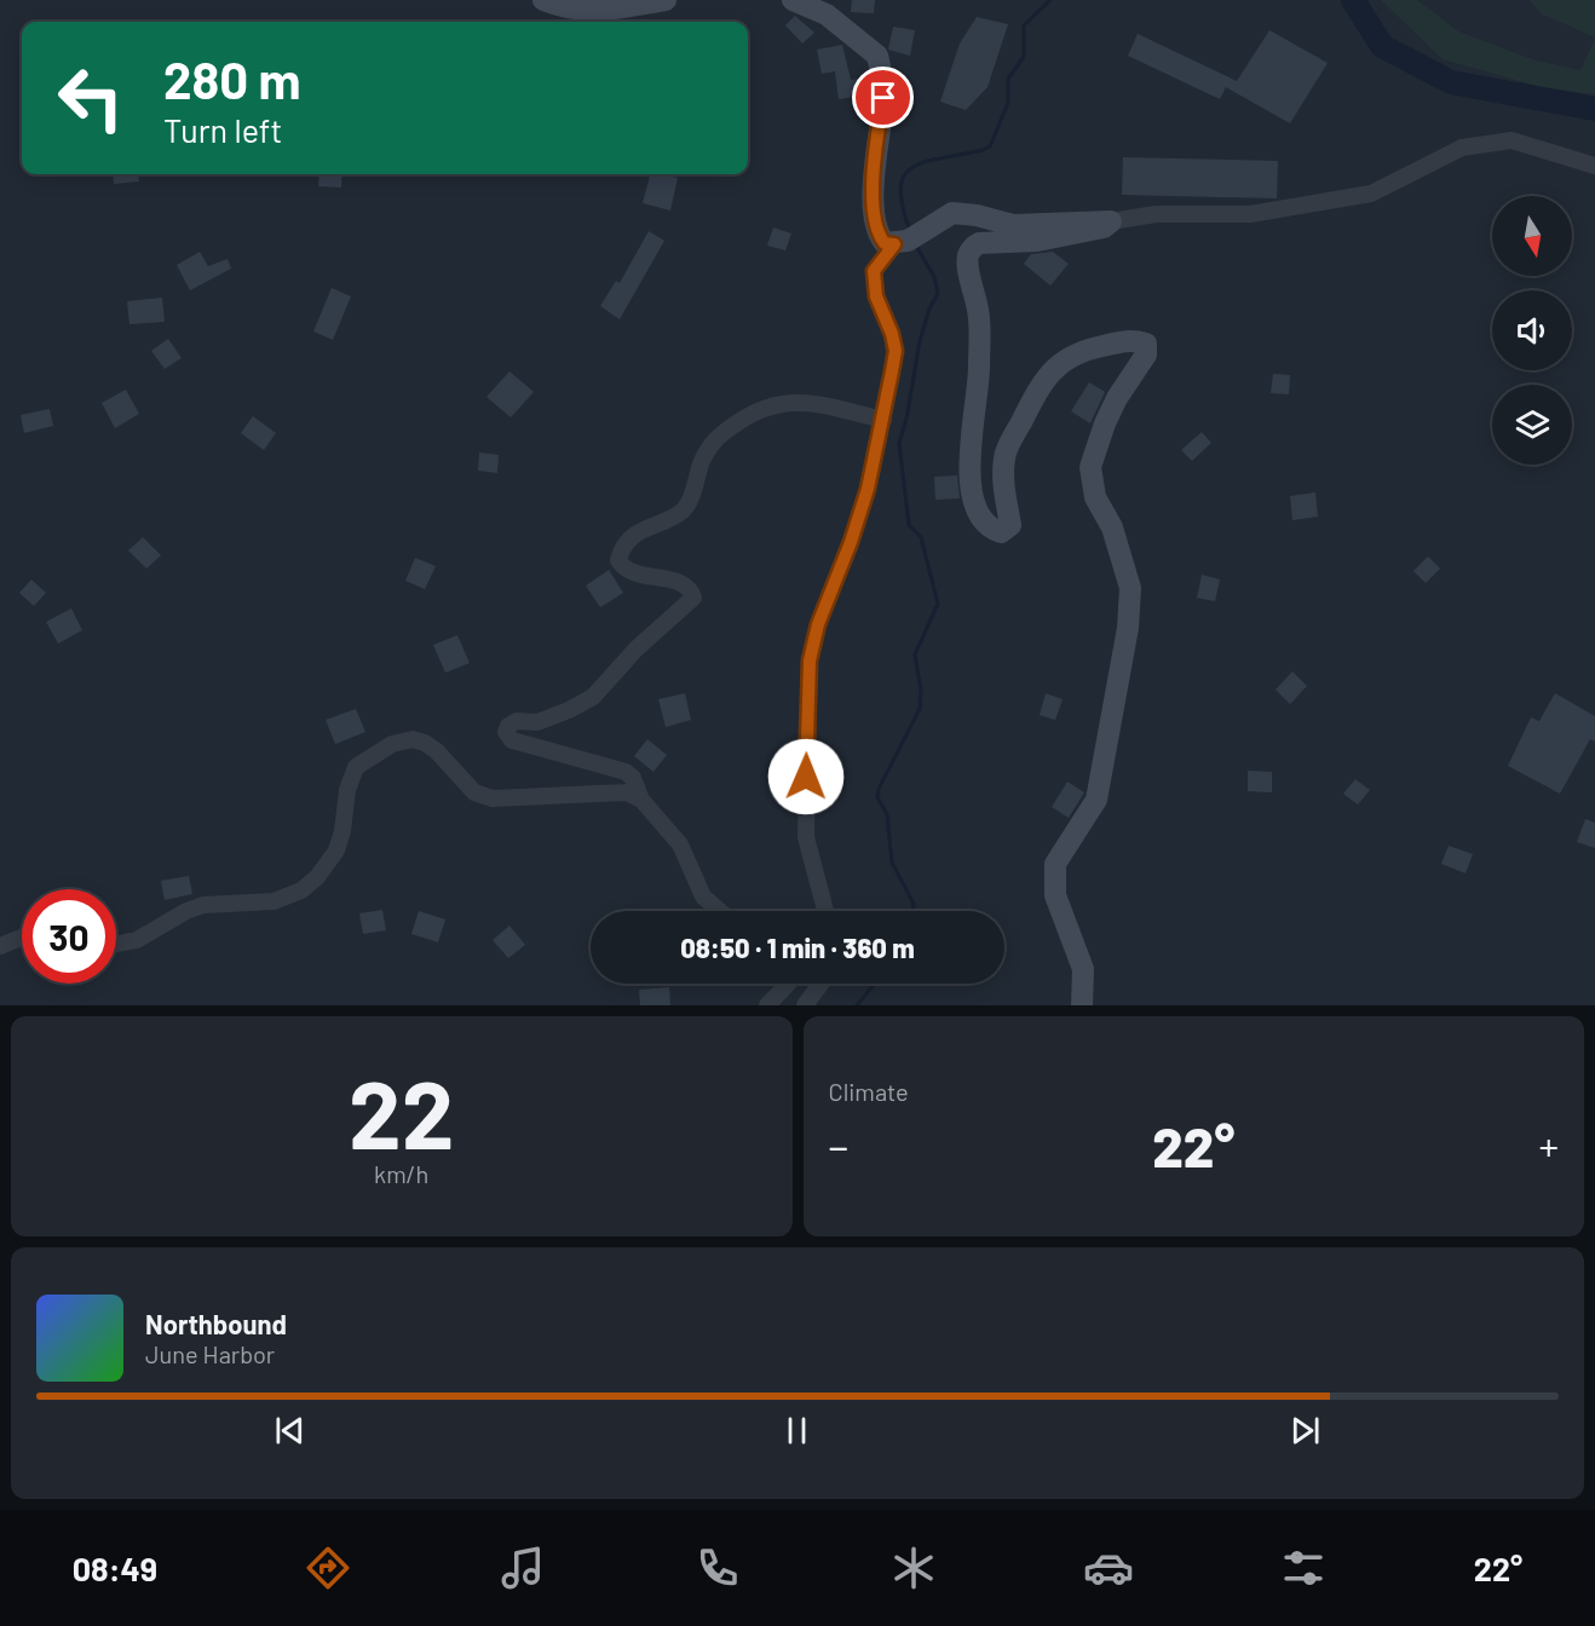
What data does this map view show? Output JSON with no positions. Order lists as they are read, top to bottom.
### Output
{
  "north": "bottom",
  "page": {
    "turn": ["280 m", "Turn left"],
    "limit": "30",
    "trip": "08:50 · 1 min · 360 m",
    "tile": [
      ["22", "km/h"],
      "Climate"
    ],
    "heat": ["−", "22°", "+"],
    "song": ["Northbound", "June Harbor"],
    "tabs": ["08:49", "22°"]
  }
}
